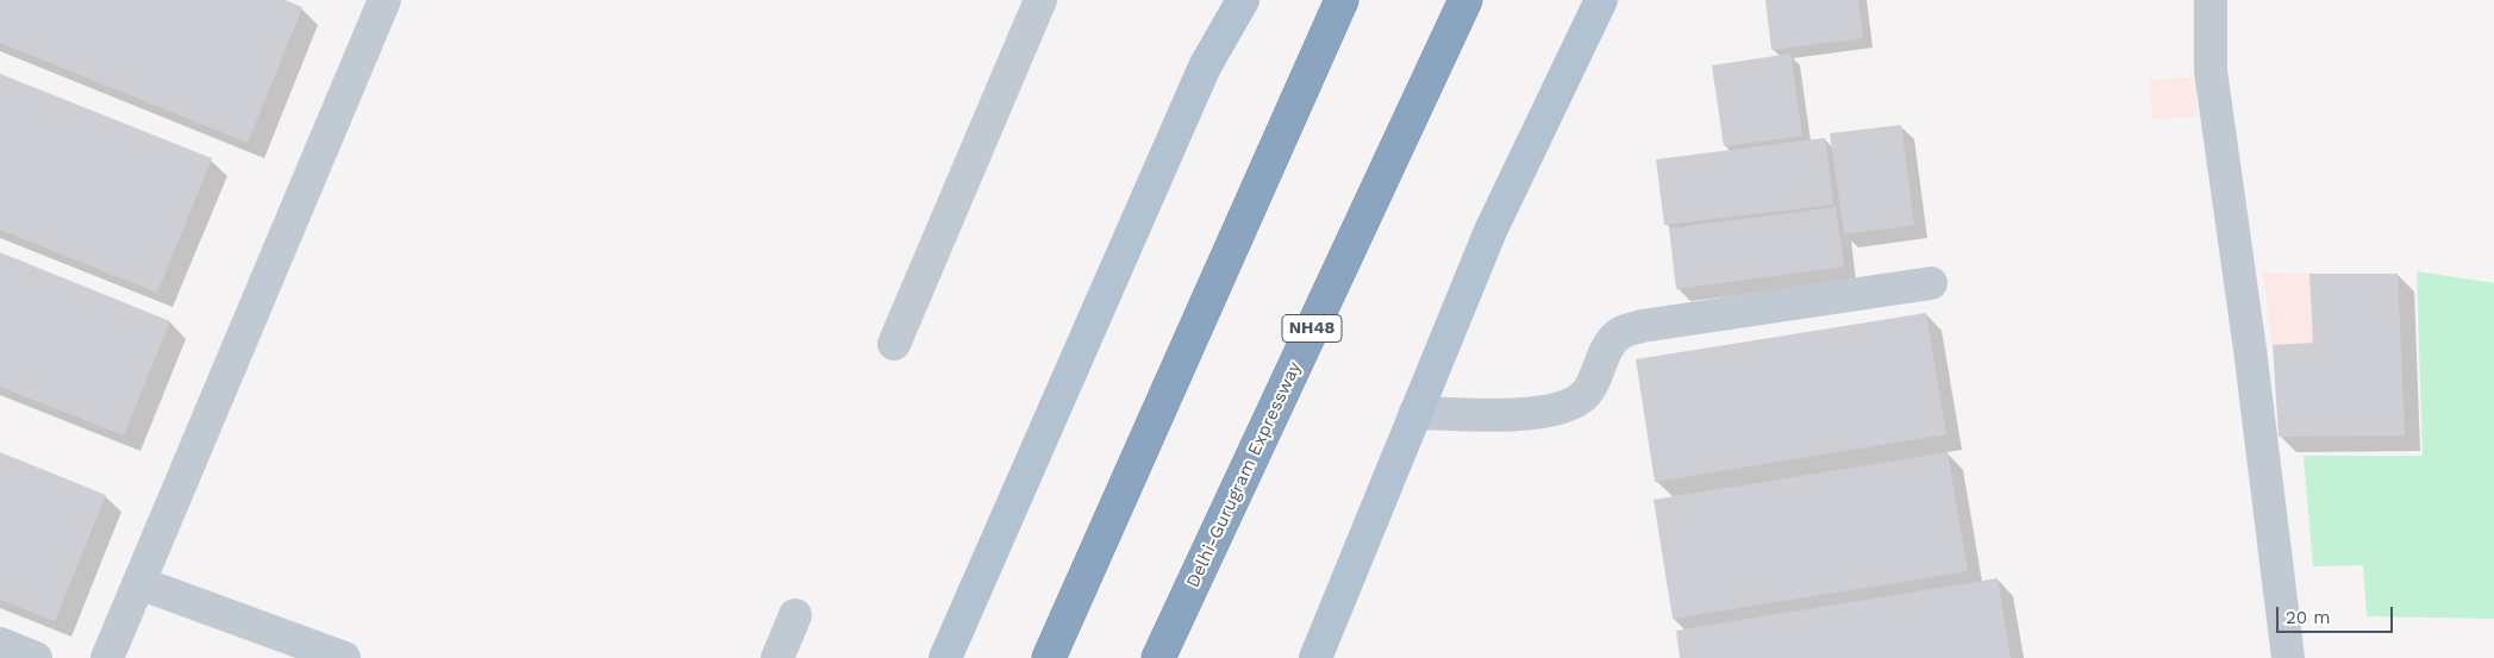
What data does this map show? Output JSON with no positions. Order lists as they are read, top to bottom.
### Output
{
  "streets": {
    "highway": ["NH48", "Delhi-Gurugram Expressway"]
  },
  "scale_bar": "20 m"
}
